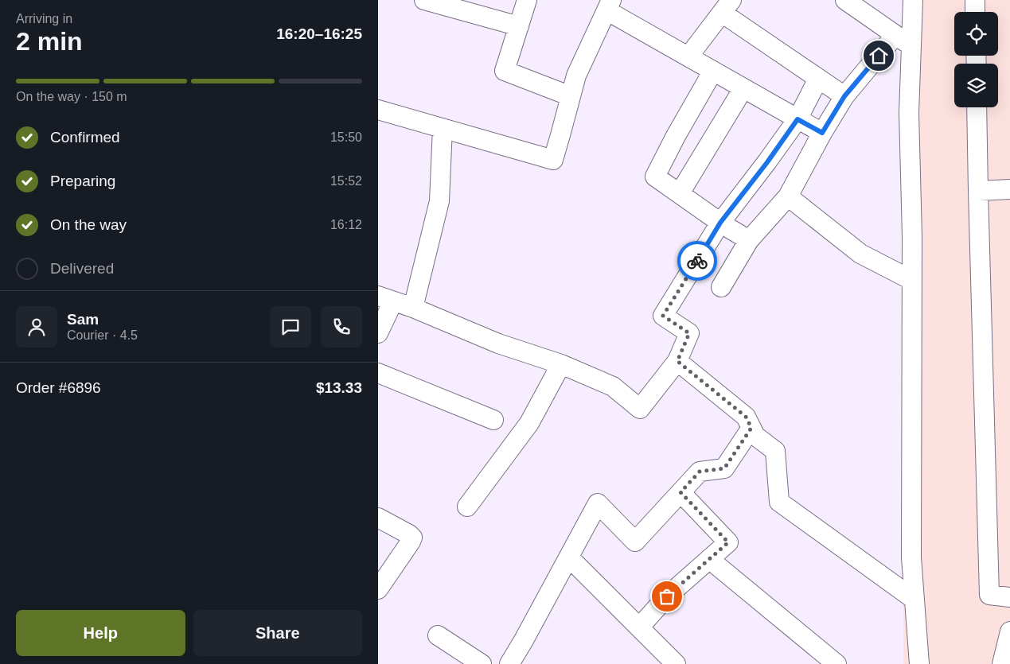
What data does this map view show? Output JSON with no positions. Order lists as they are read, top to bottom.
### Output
{
  "page": {
    "heading": ["2 min", "Arriving in", "16:20–16:25"],
    "panel": [
      "Sam",
      "Courier · 4.5",
      "Order #6896",
      "$13.33"
    ],
    "bar": "On the way · 150 m",
    "list": [
      ["Confirmed", "15:50"],
      ["Preparing", "15:52"],
      ["On the way", "16:12"],
      "Delivered"
    ],
    "buttons": ["Help", "Share"]
  }
}
